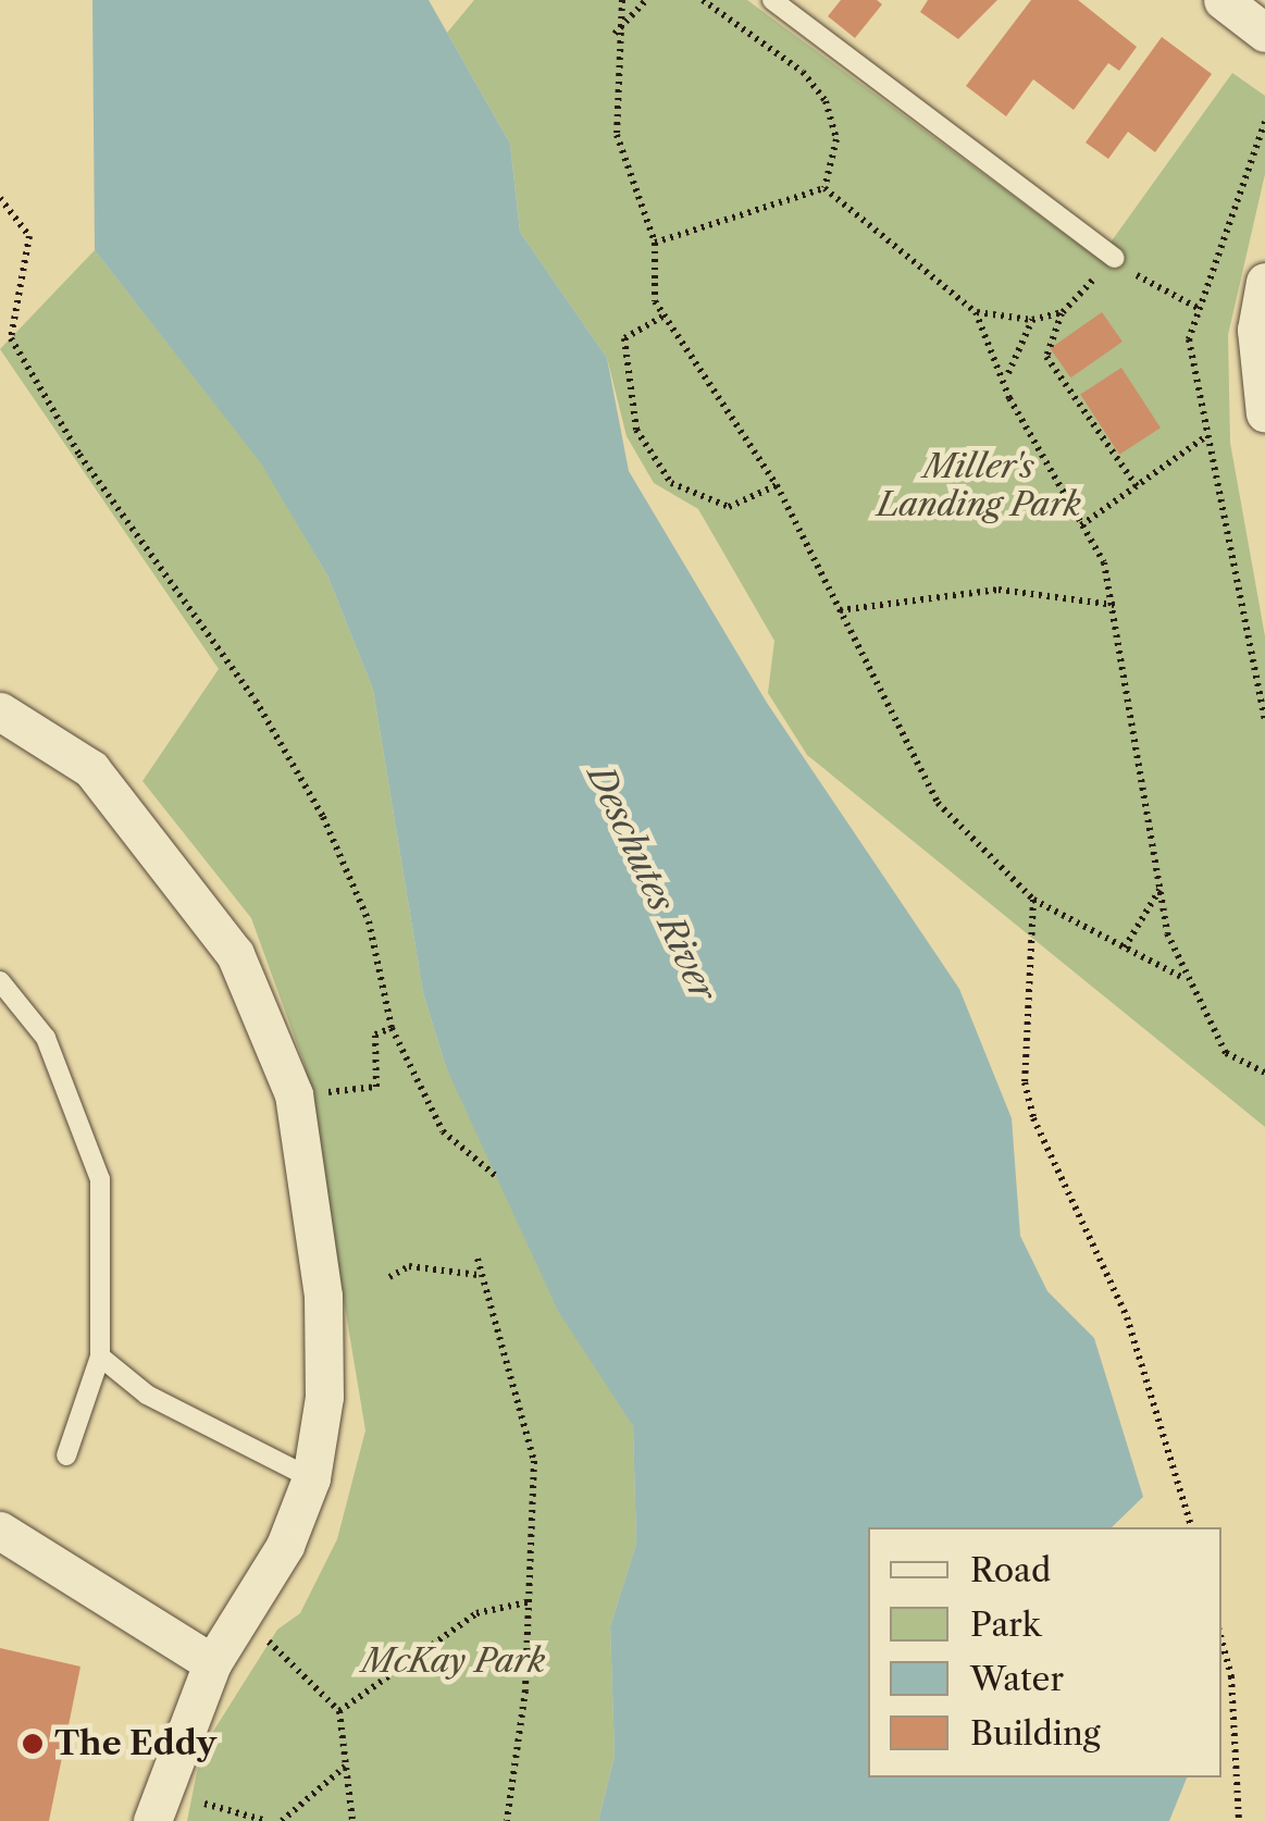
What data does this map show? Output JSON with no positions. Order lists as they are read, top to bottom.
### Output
{
  "water": ["Deschutes River"],
  "parks": ["Miller's Landing Park", "McKay Park"],
  "places": ["The Eddy"],
  "legend": [
    "Road",
    "Park",
    "Water",
    "Building"
  ]
}
